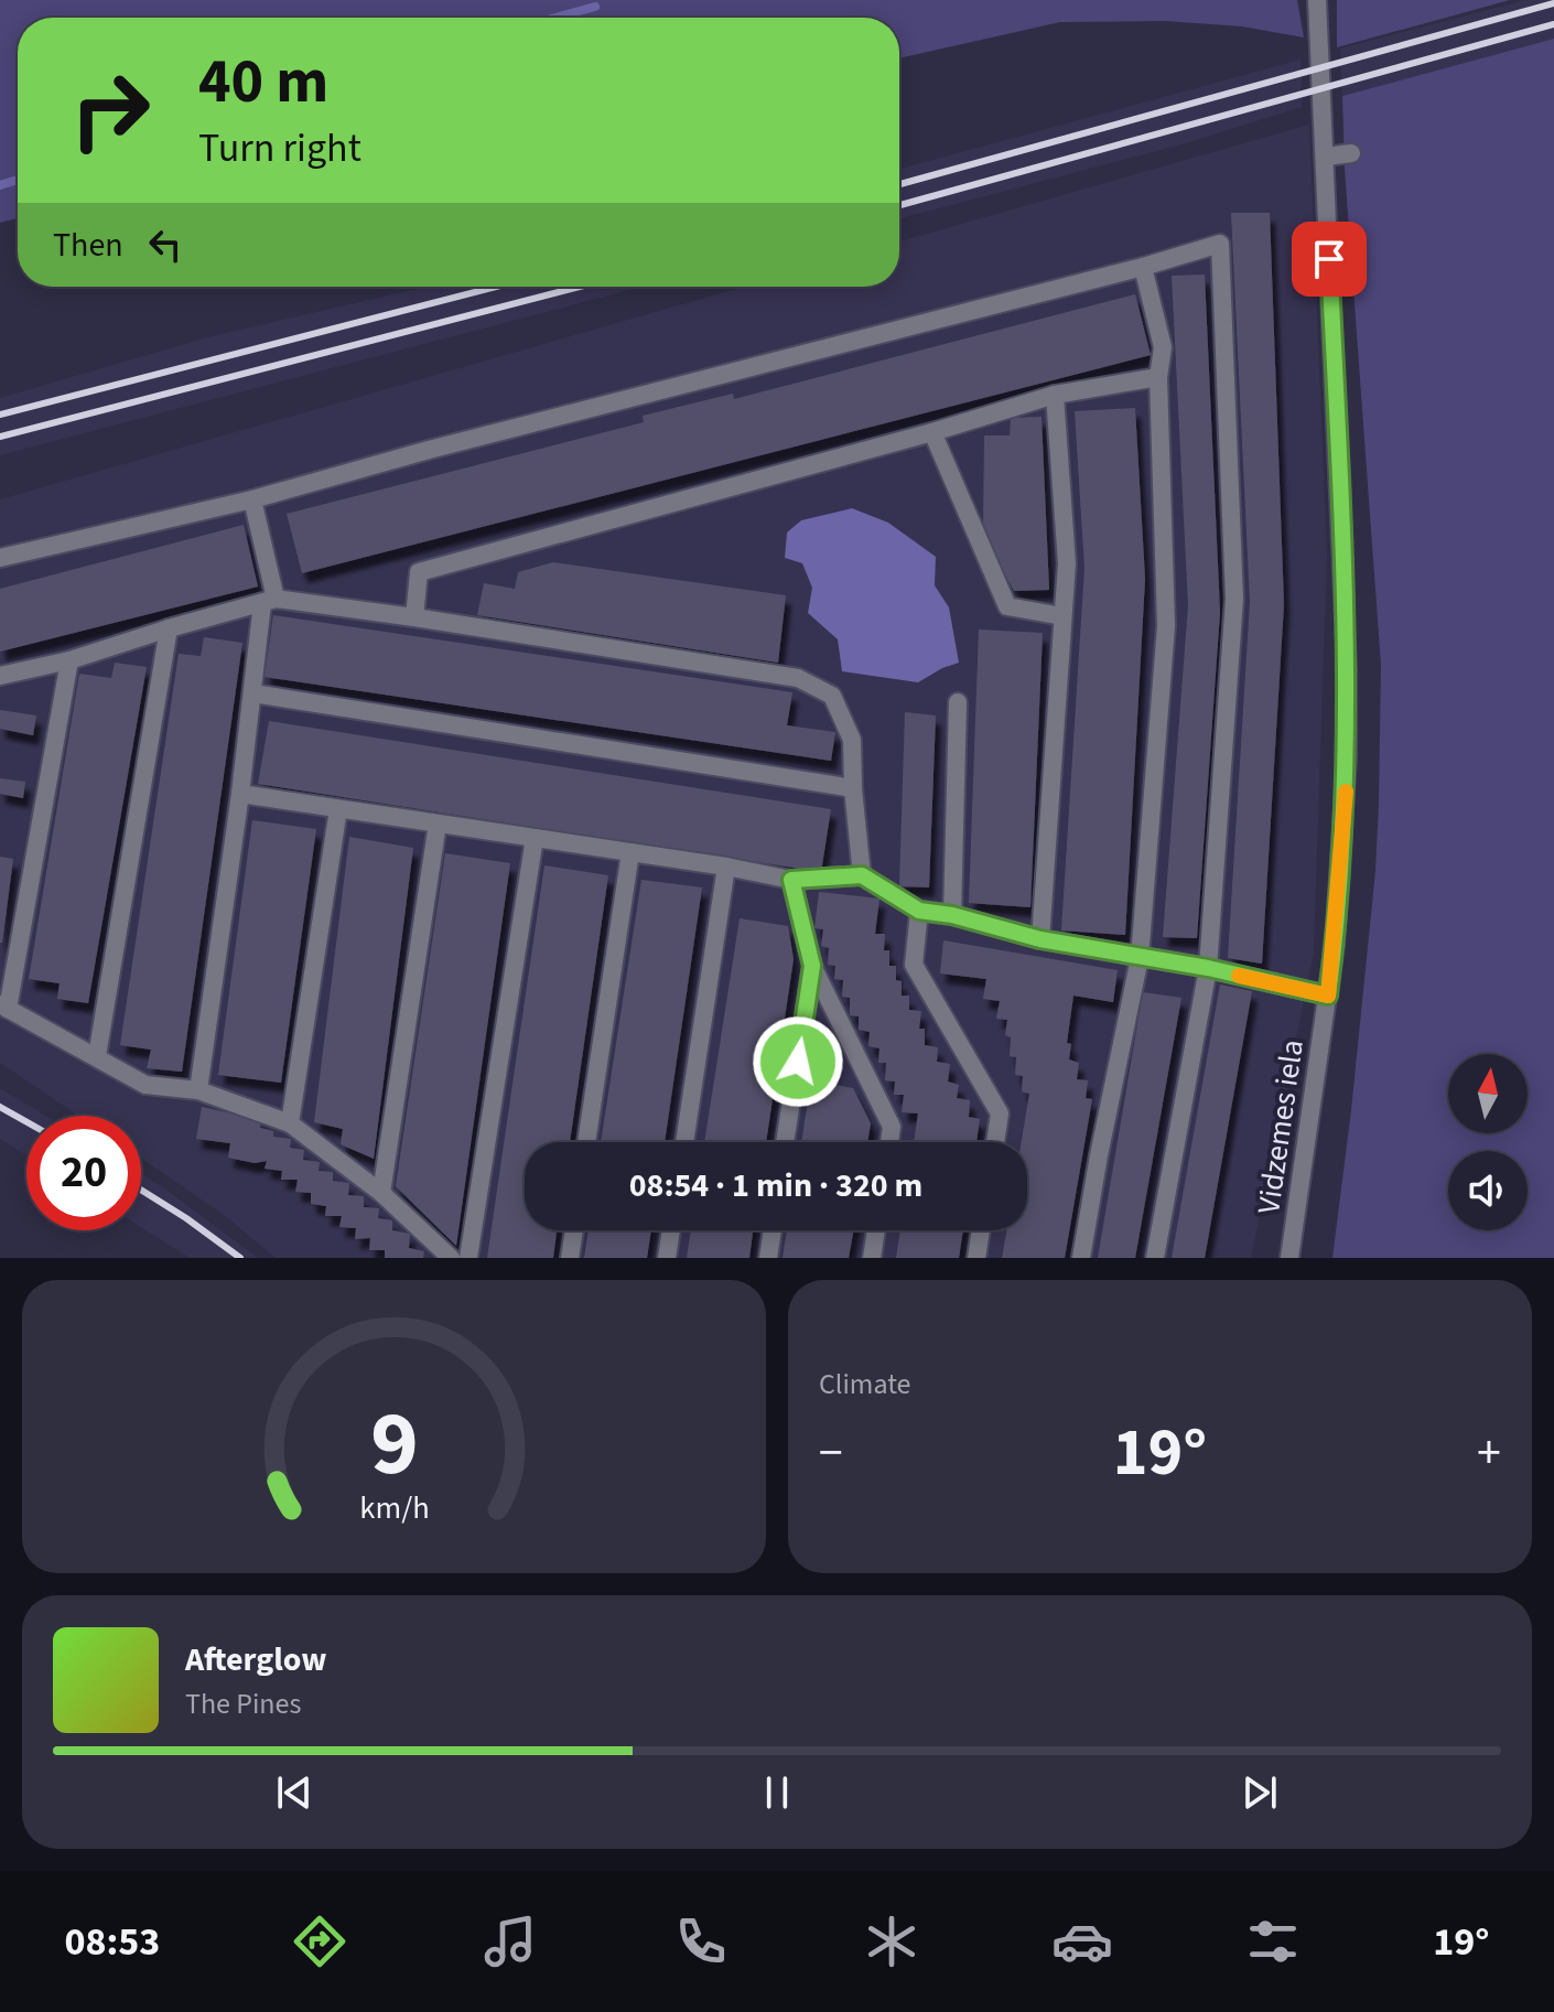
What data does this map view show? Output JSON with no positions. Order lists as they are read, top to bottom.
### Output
{
  "streets": {
    "street": ["Vidzemes iela"]
  },
  "north": "top",
  "page": {
    "turn": ["40 m", "Turn right"],
    "then": "Then",
    "limit": "20",
    "trip": "08:54 · 1 min · 320 m",
    "tile": "Climate",
    "heat": ["−", "19°", "+"],
    "song": ["Afterglow", "The Pines"],
    "tabs": ["08:53", "19°"],
    "gauge": ["9", "km/h"]
  }
}
